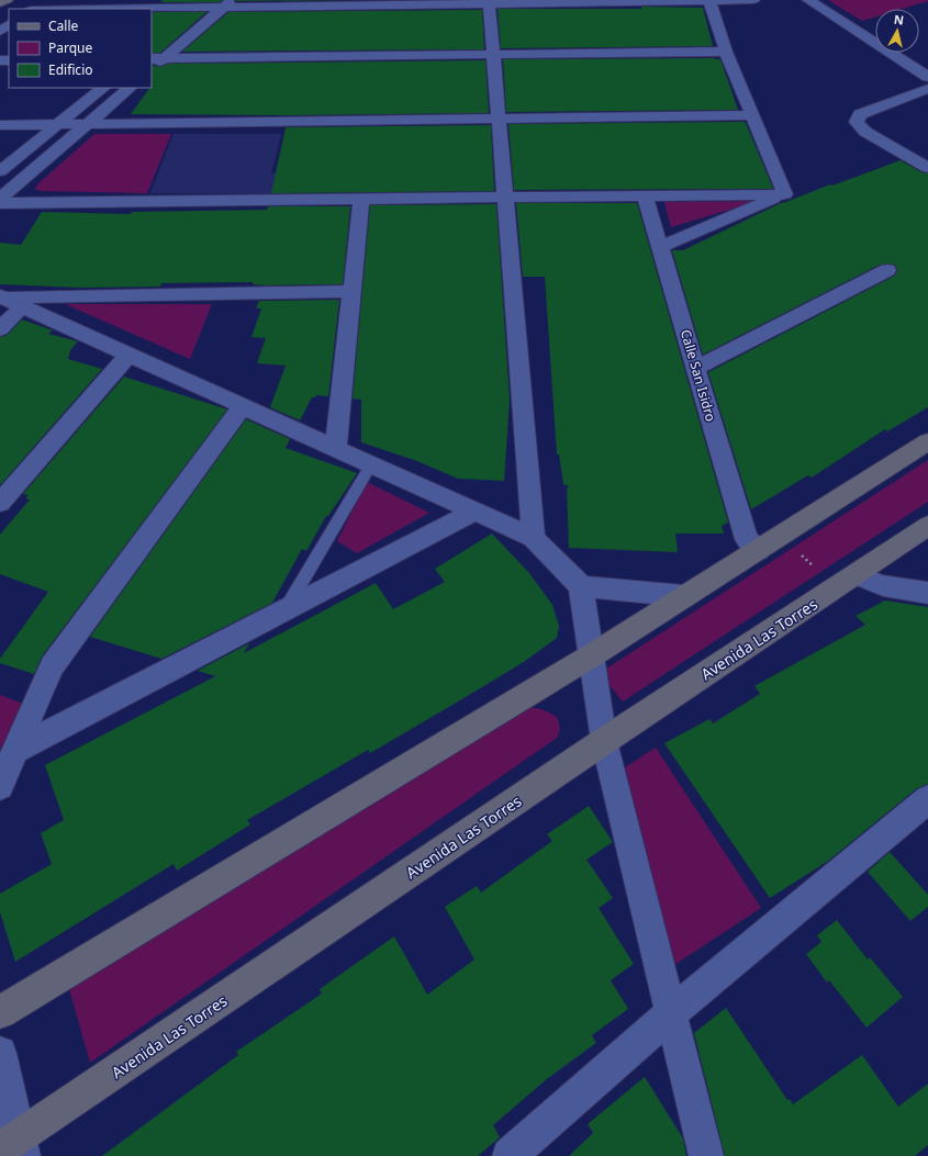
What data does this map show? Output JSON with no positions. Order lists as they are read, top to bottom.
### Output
{
  "streets": {
    "street": ["Calle San Isidro", "Avenida Las Torres"]
  },
  "legend": ["Calle", "Parque", "Edificio"],
  "north": "top"
}
